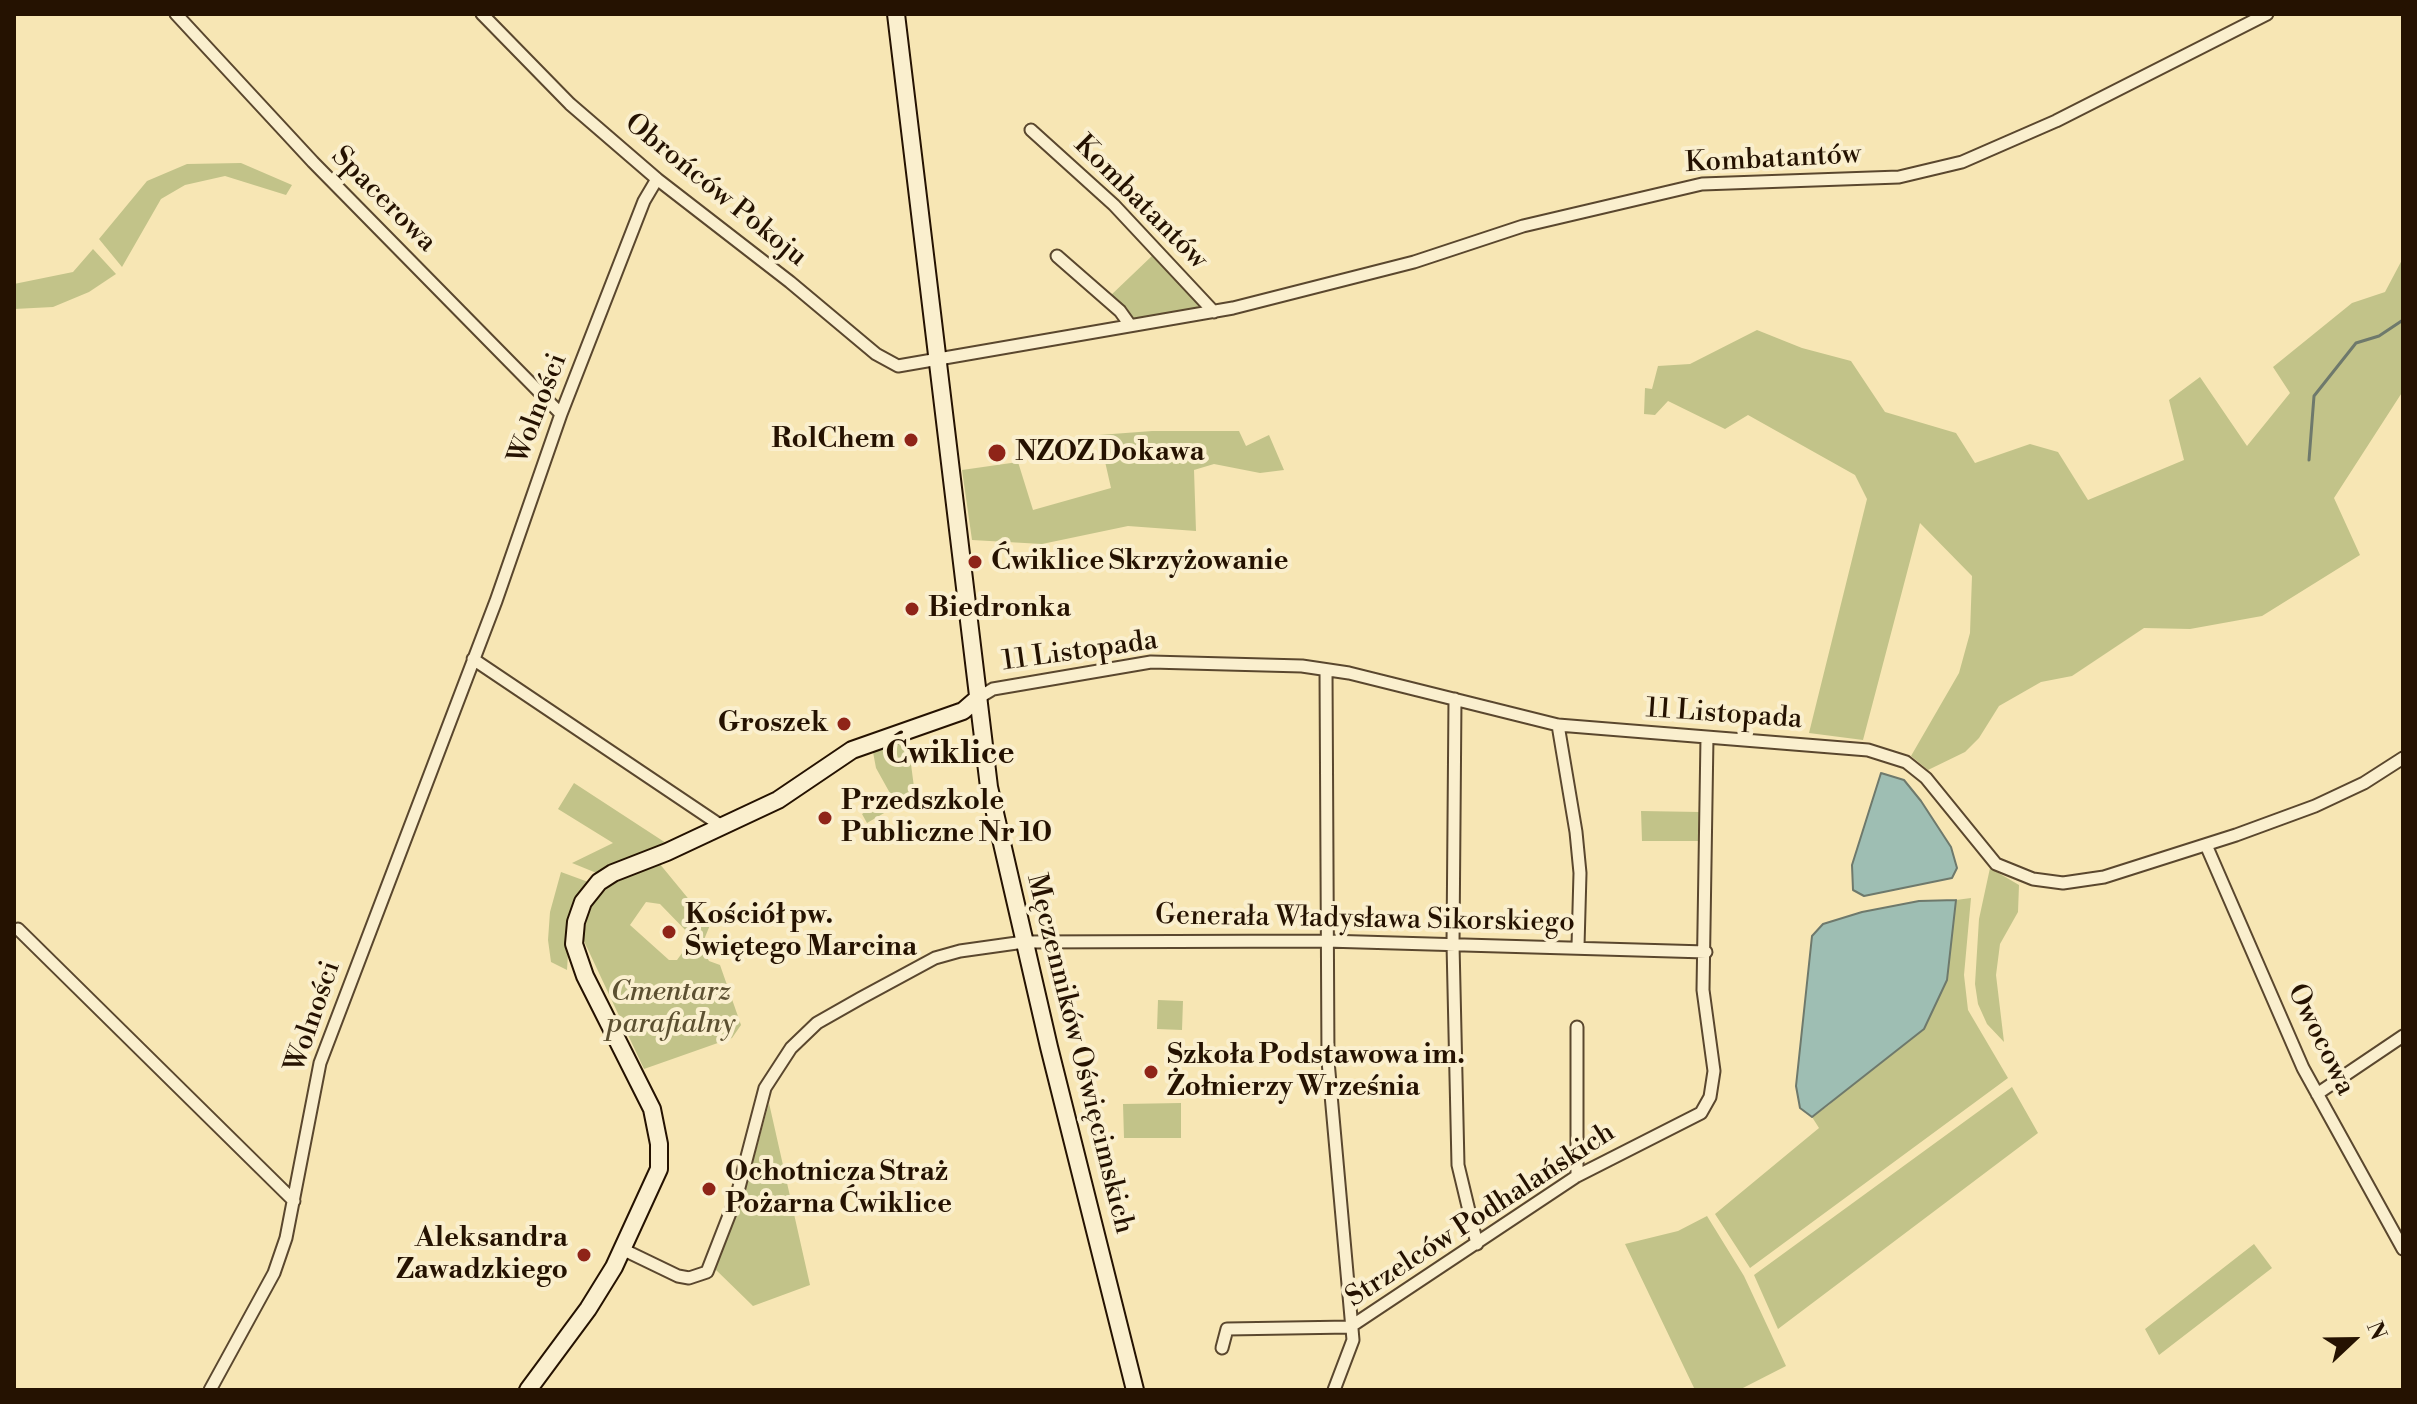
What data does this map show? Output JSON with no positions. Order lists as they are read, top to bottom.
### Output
{
  "streets": {
    "main road": ["Męczenników Oświęcimskich"],
    "street": [
      "Kombatantów",
      "Obrońców Pokoju",
      "Spacerowa",
      "Wolności",
      "11 Listopada",
      "Generała Władysława Sikorskiego",
      "Owocowa",
      "Strzelców Podhalańskich"
    ]
  },
  "crossings": [
    ["Kombatantów", "Obrońców Pokoju"],
    ["Kombatantów", "Męczenników Oświęcimskich"],
    ["Obrońców Pokoju", "Wolności"],
    ["Obrońców Pokoju", "Męczenników Oświęcimskich"],
    ["Spacerowa", "Wolności"],
    ["11 Listopada", "Owocowa"],
    ["11 Listopada", "Męczenników Oświęcimskich"],
    ["11 Listopada", "Strzelców Podhalańskich"],
    ["Generała Władysława Sikorskiego", "Męczenników Oświęcimskich"],
    ["Generała Władysława Sikorskiego", "Strzelców Podhalańskich"]
  ],
  "districts": ["Ćwiklice"],
  "parks": ["Cmentarz parafialny"],
  "places": [
    "RolChem",
    "NZOZ Dokawa",
    "Ćwiklice Skrzyżowanie",
    "Biedronka",
    "Groszek",
    "Przedszkole Publiczne Nr 10",
    "Kościół pw. Świętego Marcina",
    "Szkoła Podstawowa im. Żołnierzy Września",
    "Ochotnicza Straż Pożarna Ćwiklice",
    "Aleksandra Zawadzkiego"
  ],
  "north": "right"
}
